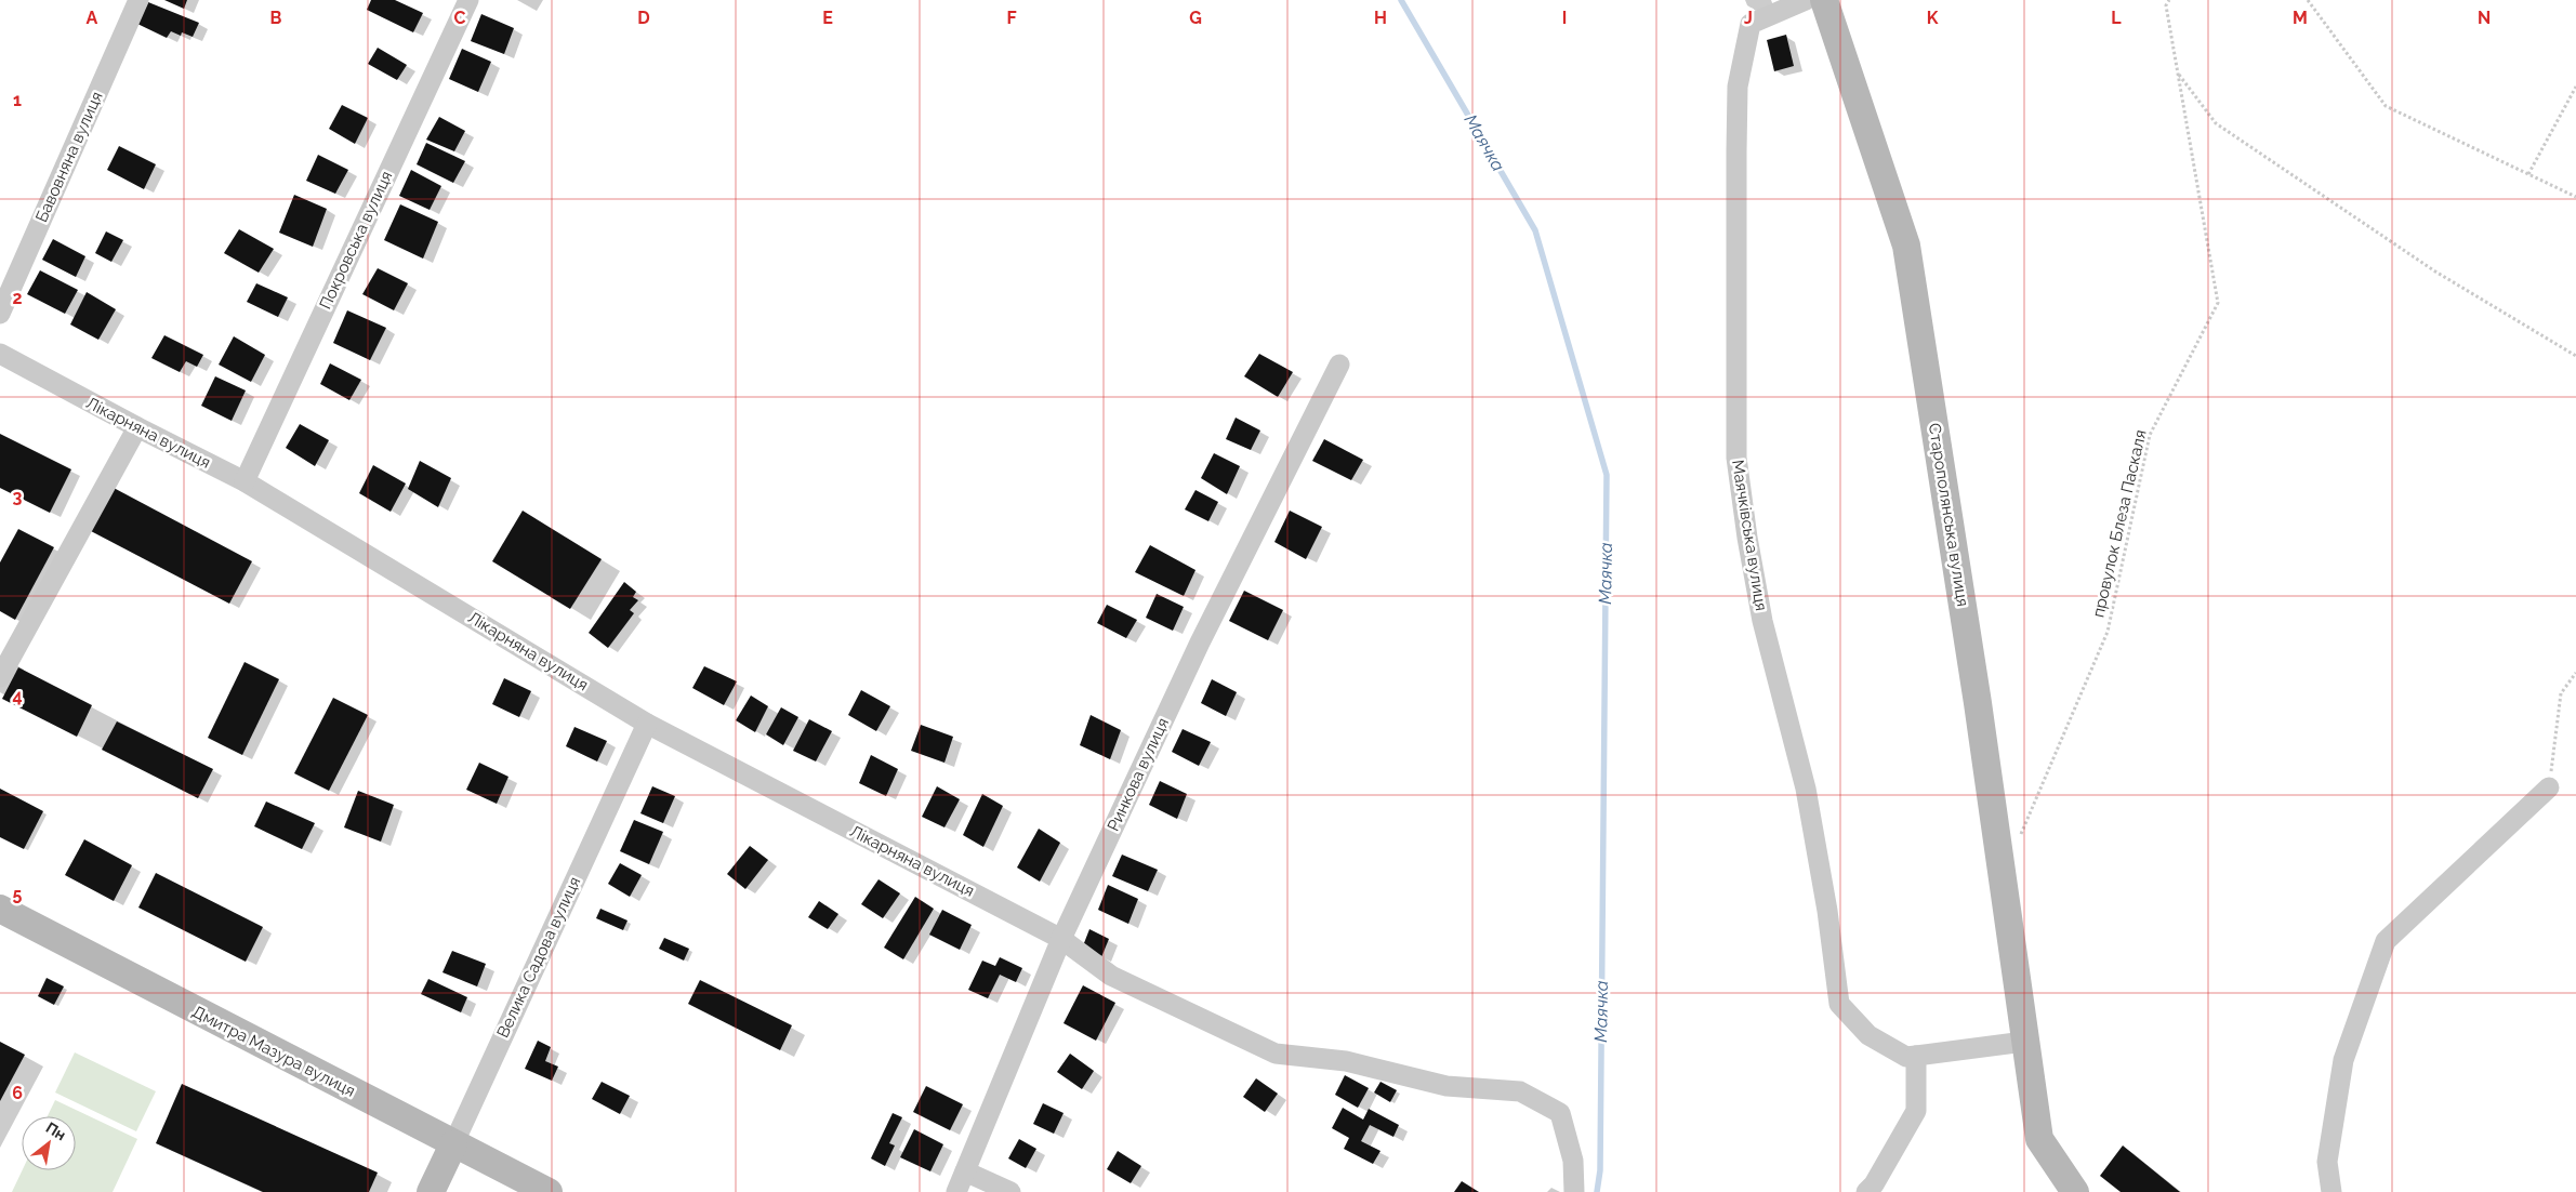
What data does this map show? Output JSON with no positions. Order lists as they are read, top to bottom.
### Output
{
  "streets": {
    "street": [
      "Бавовняна вулиця",
      "Покровська вулиця",
      "Лікарняна вулиця",
      "Старополянська вулиця",
      "Маячківська вулиця",
      "Ринкова вулиця",
      "Велика Садова вулиця",
      "Дмитра Мазура вулиця"
    ],
    "path": ["провулок Блеза Паскаля"]
  },
  "crossings": [
    ["Покровська вулиця", "Лікарняна вулиця"],
    ["Лікарняна вулиця", "Ринкова вулиця"],
    ["Лікарняна вулиця", "Велика Садова вулиця"],
    ["Велика Садова вулиця", "Дмитра Мазура вулиця"]
  ],
  "water": ["Маячка"],
  "north": "top right",
  "grid": {
    "columns": [
      "A",
      "B",
      "C",
      "D",
      "E",
      "F",
      "G",
      "H",
      "I",
      "J",
      "K",
      "L",
      "M",
      "N"
    ],
    "rows": [
      "1",
      "2",
      "3",
      "4",
      "5",
      "6"
    ]
  }
}
